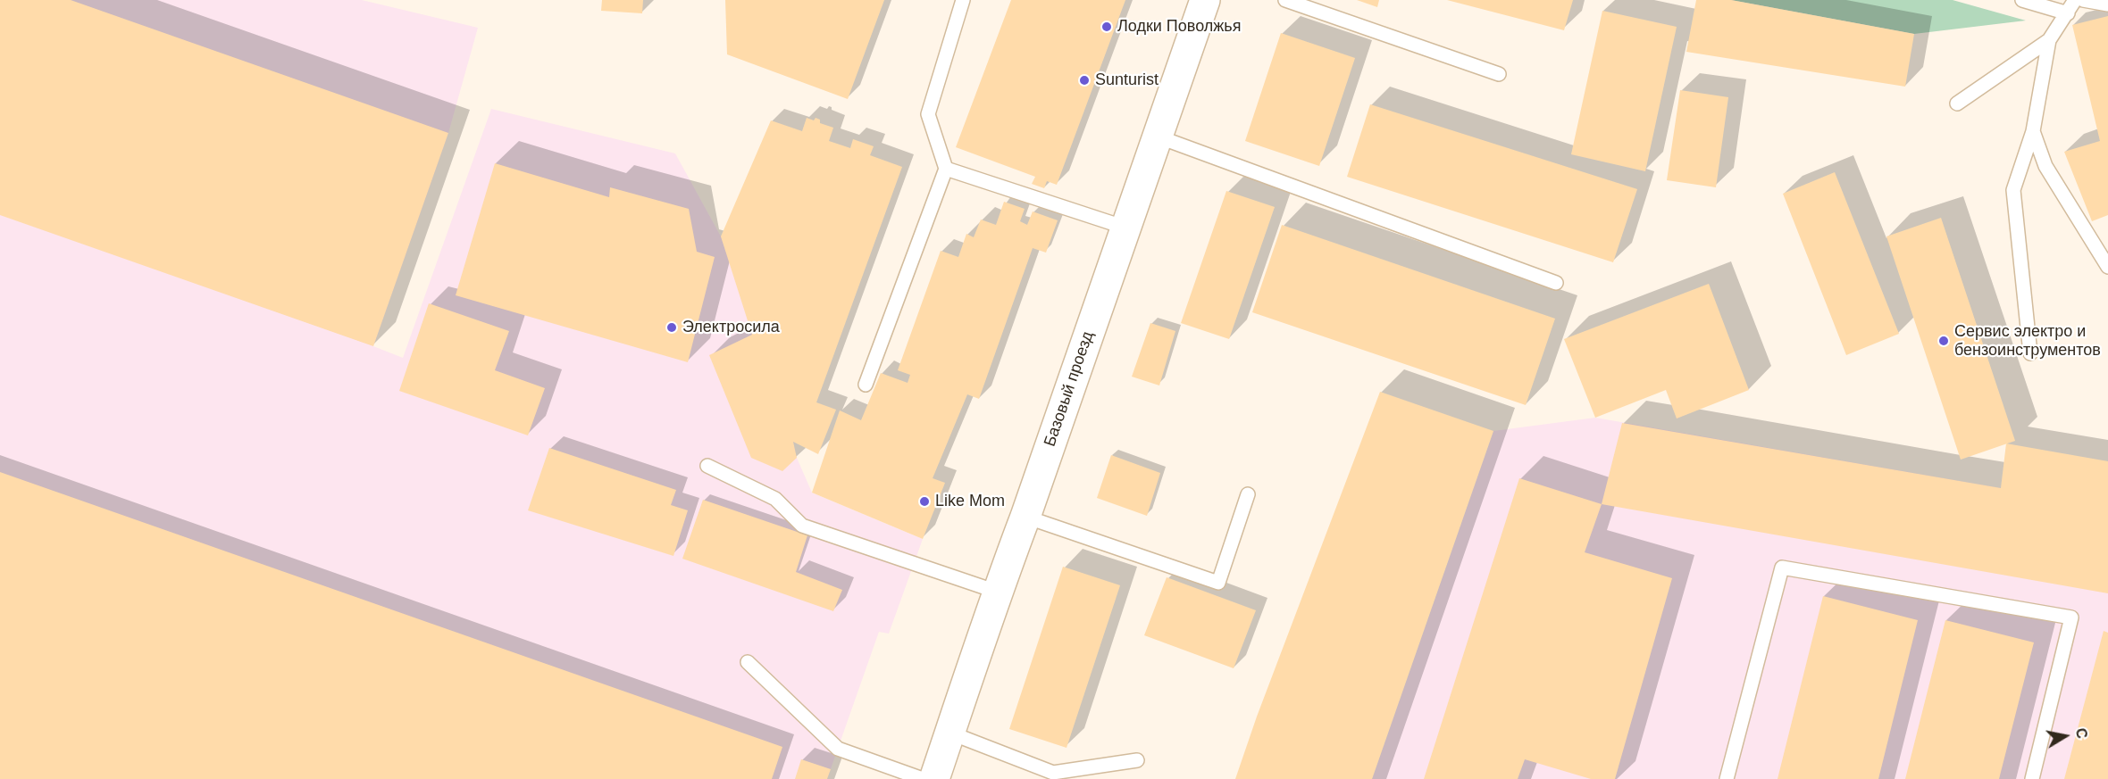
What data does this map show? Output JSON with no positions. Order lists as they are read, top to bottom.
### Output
{
  "streets": {
    "street": ["Базовый проезд"]
  },
  "places": [
    "Лодки Поволжья",
    "Sunturist",
    "Электросила",
    "Сервис электро и бензоинструментов",
    "Like Mom"
  ],
  "north": "right"
}
